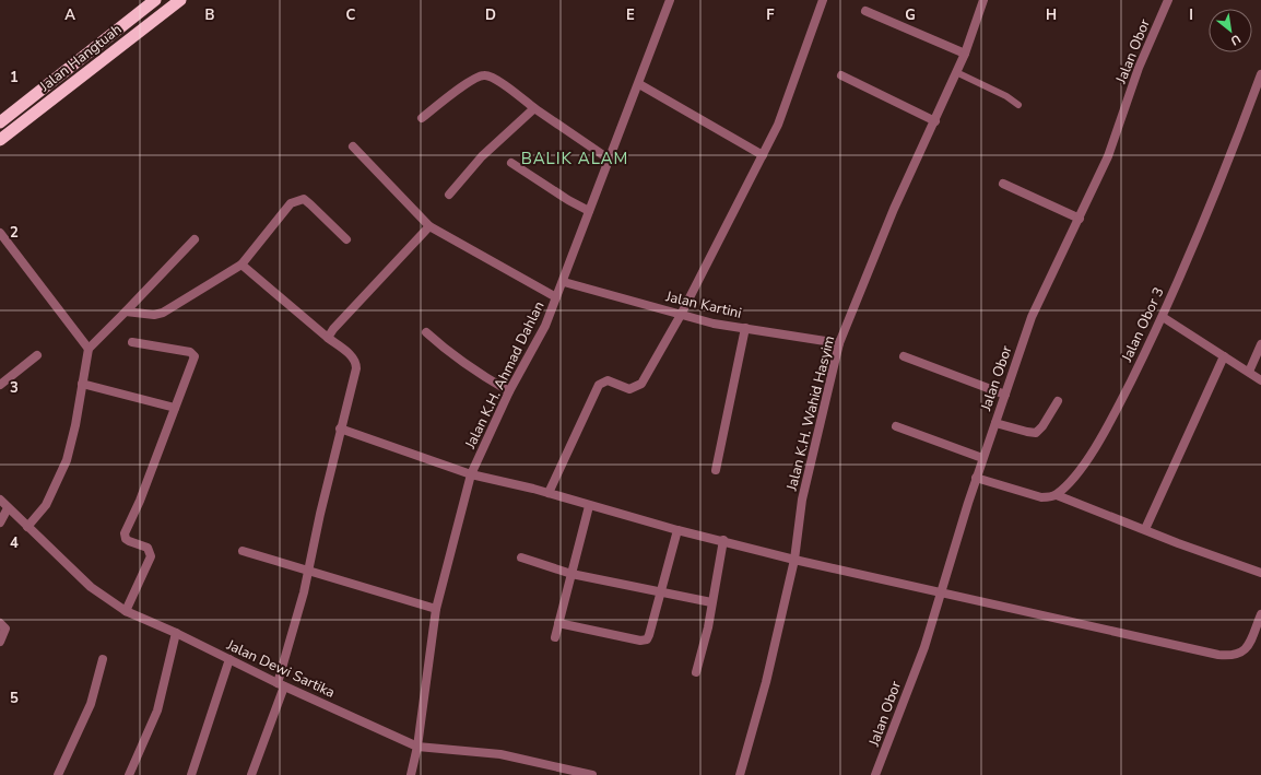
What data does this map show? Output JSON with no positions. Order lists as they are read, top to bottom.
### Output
{
  "streets": {
    "highway": ["Jalan Hangtuah"],
    "street": [
      "Jalan Obor",
      "Jalan Kartini",
      "Jalan Obor 3",
      "Jalan K.H. Ahmad Dahlan",
      "Jalan K.H. Wahid Hasyim",
      "Jalan Dewi Sartika"
    ]
  },
  "crossings": [
    ["Jalan Kartini", "Jalan K.H. Ahmad Dahlan"],
    ["Jalan Kartini", "Jalan K.H. Wahid Hasyim"],
    ["Jalan K.H. Ahmad Dahlan", "Jalan Dewi Sartika"]
  ],
  "districts": ["BALIK ALAM"],
  "north": "bottom right",
  "grid": {
    "columns": [
      "A",
      "B",
      "C",
      "D",
      "E",
      "F",
      "G",
      "H",
      "I"
    ],
    "rows": [
      "1",
      "2",
      "3",
      "4",
      "5"
    ]
  }
}
